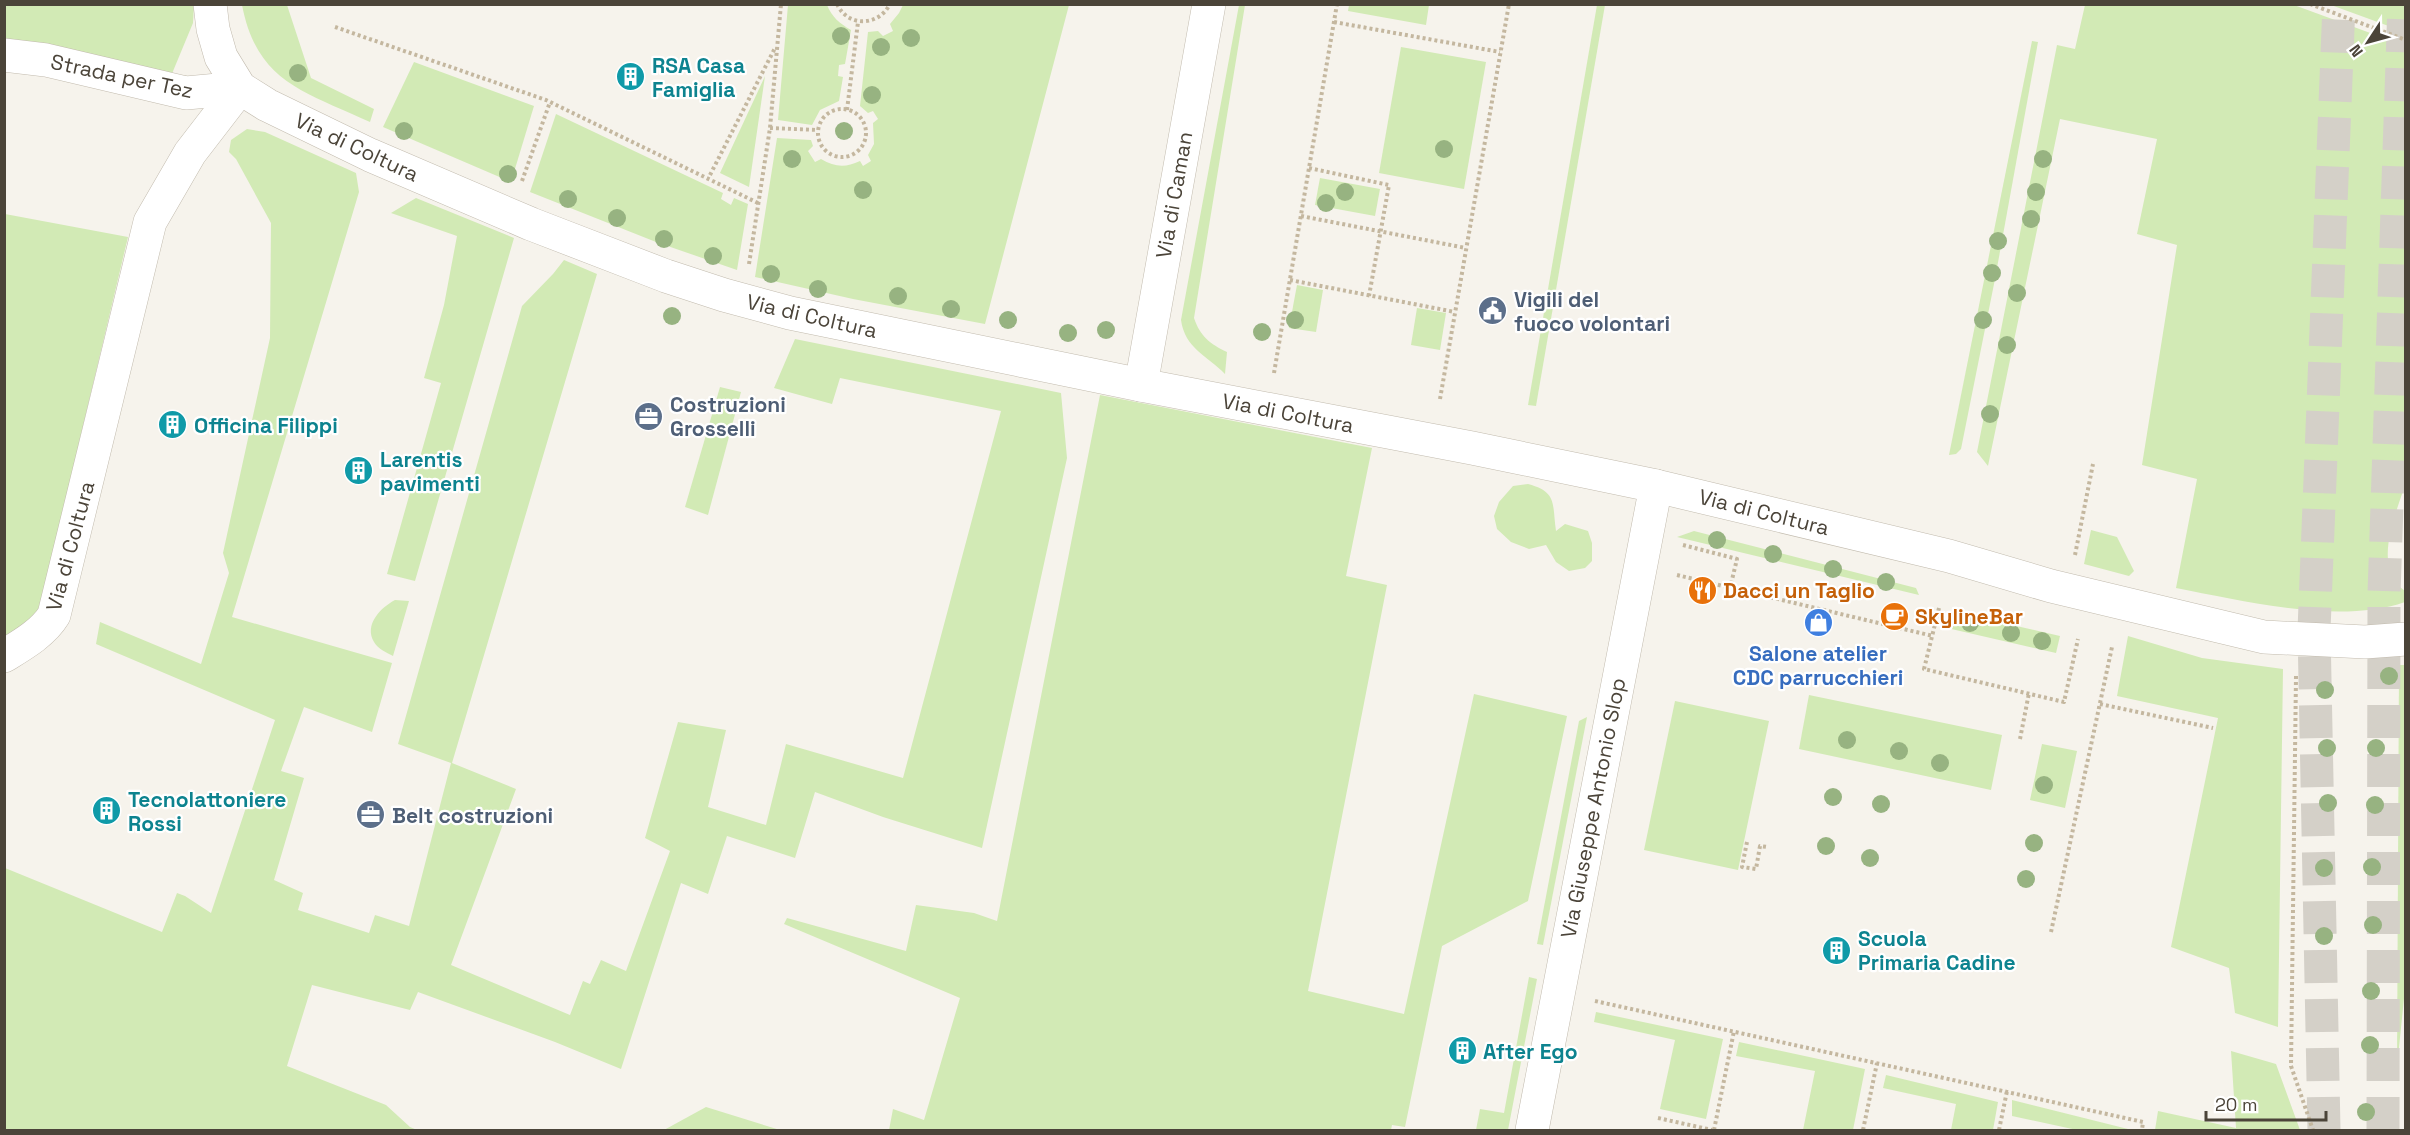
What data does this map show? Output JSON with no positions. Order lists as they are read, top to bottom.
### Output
{
  "streets": {
    "street": [
      "Strada per Tez",
      "Via di Coltura",
      "Via di Caman",
      "Via Giuseppe Antonio Slop"
    ]
  },
  "crossings": [
    ["Strada per Tez", "Via di Coltura"],
    ["Via di Coltura", "Via di Caman"],
    ["Via di Coltura", "Via Giuseppe Antonio Slop"]
  ],
  "places": {
    "building": [
      "RSA Casa Famiglia",
      "Officina Filippi",
      "Larentis pavimenti",
      "Tecnolattoniere Rossi",
      "Scuola Primaria Cadine",
      "After Ego"
    ],
    "public building": ["Vigili del fuoco volontari"],
    "office": ["Costruzioni Grosselli", "Belt costruzioni"],
    "restaurant": ["Dacci un Taglio"],
    "cafe": ["SkylineBar"],
    "shop": ["Salone atelier CDC parrucchieri"]
  },
  "scale_bar": "20 m",
  "north": "bottom left"
}
